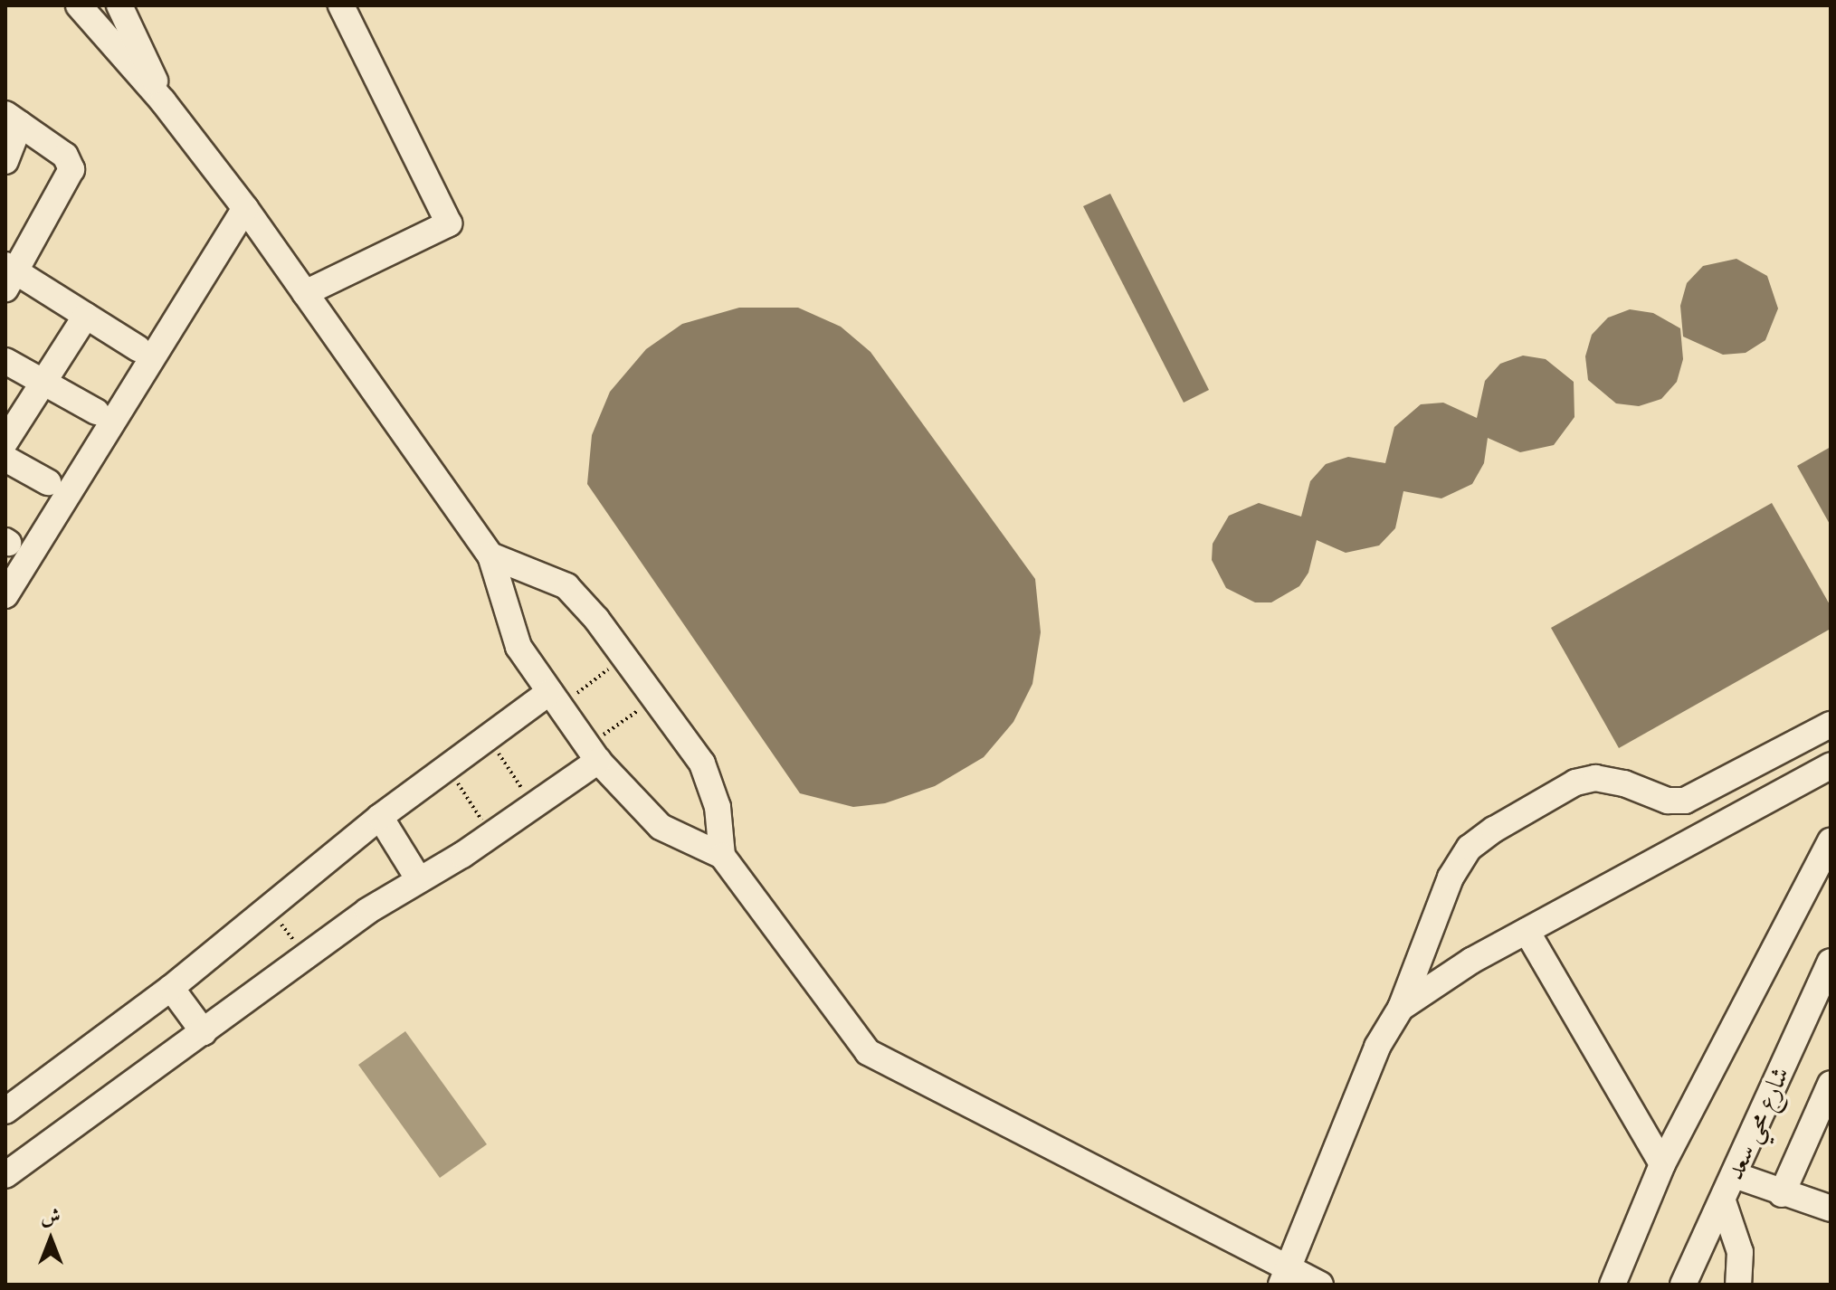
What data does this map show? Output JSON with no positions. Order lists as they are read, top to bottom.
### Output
{
  "streets": {
    "street": ["شارع محي سعد"]
  },
  "north": "top"
}
